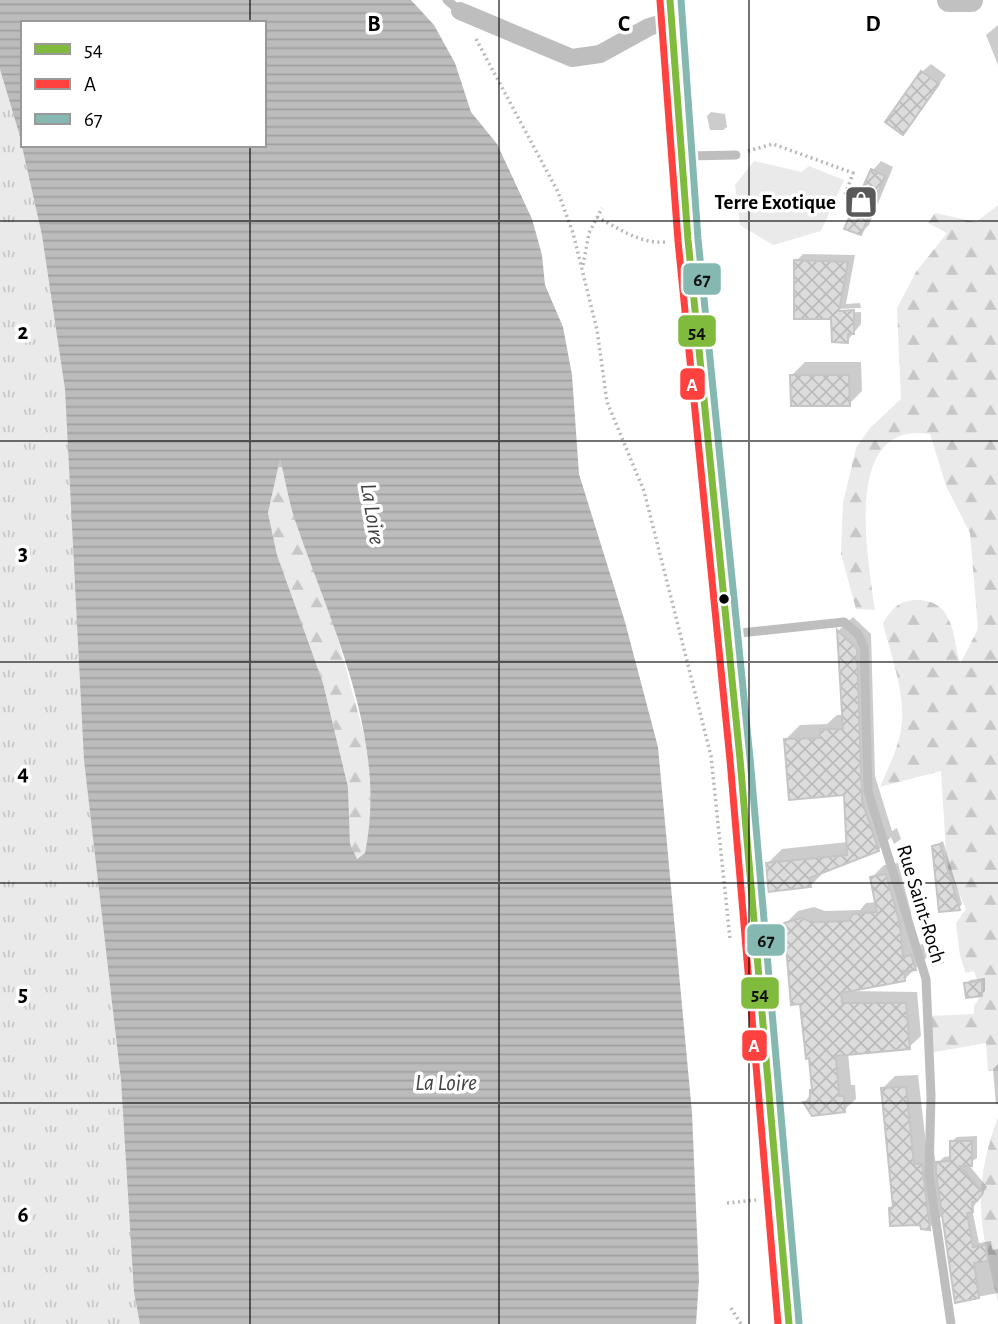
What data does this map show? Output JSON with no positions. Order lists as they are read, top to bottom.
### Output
{
  "streets": {
    "lane": ["Rue Saint-Roch"]
  },
  "water": ["La Loire"],
  "places": {
    "shop": ["Terre Exotique"]
  },
  "lines": ["transit line 54", "transit line 67", "transit line A"],
  "legend": ["54", "A", "67"],
  "grid": {
    "columns": ["B", "C", "D"],
    "rows": [
      "2",
      "3",
      "4",
      "5",
      "6"
    ]
  }
}
